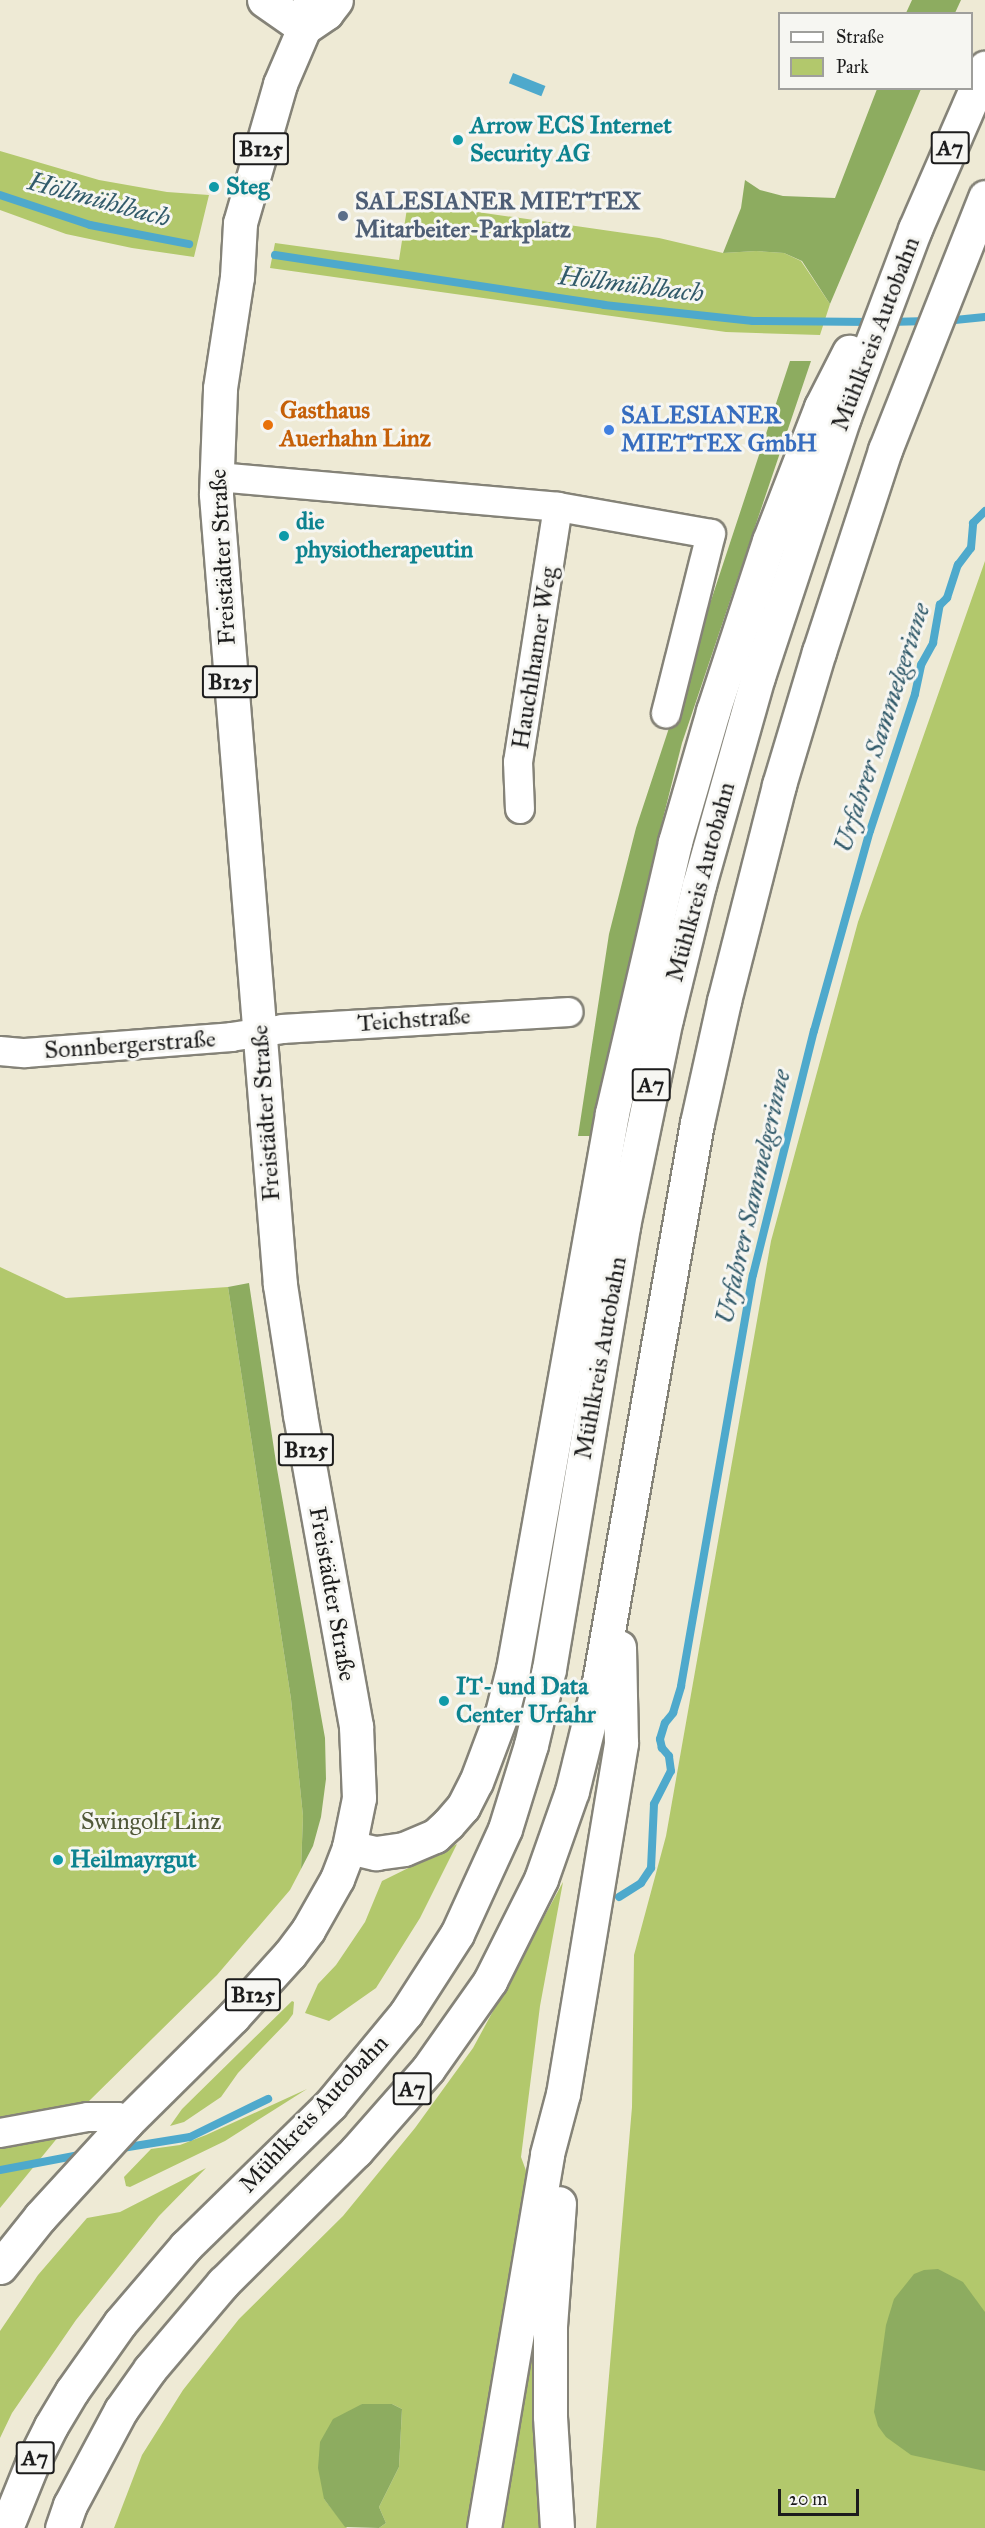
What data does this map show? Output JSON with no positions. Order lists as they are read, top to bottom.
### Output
{
  "streets": {
    "main road": [
      "A7",
      "B125",
      "Mühlkreis Autobahn",
      "Freistädter Straße"
    ],
    "street": ["Hauchlhamer Weg", "Teichstraße", "Sonnbergerstraße"]
  },
  "crossings": [
    ["B125", "Freistädter Straße"],
    ["Freistädter Straße", "Teichstraße"],
    ["Freistädter Straße", "Sonnbergerstraße"],
    ["Teichstraße", "Sonnbergerstraße"]
  ],
  "water": ["Höllmühlbach", "Urfahrer Sammelgerinne"],
  "parks": ["Swingolf Linz"],
  "places": [
    "Arrow ECS Internet Security AG",
    "Steg",
    "SALESIANER MIETTEX Mitarbeiter-Parkplatz",
    "Gasthaus Auerhahn Linz",
    "SALESIANER MIETTEX GmbH",
    "die physiotherapeutin",
    "IT- und Data Center Urfahr",
    "Heilmayrgut"
  ],
  "legend": ["Straße", "Park"],
  "scale_bar": "20 m"
}
